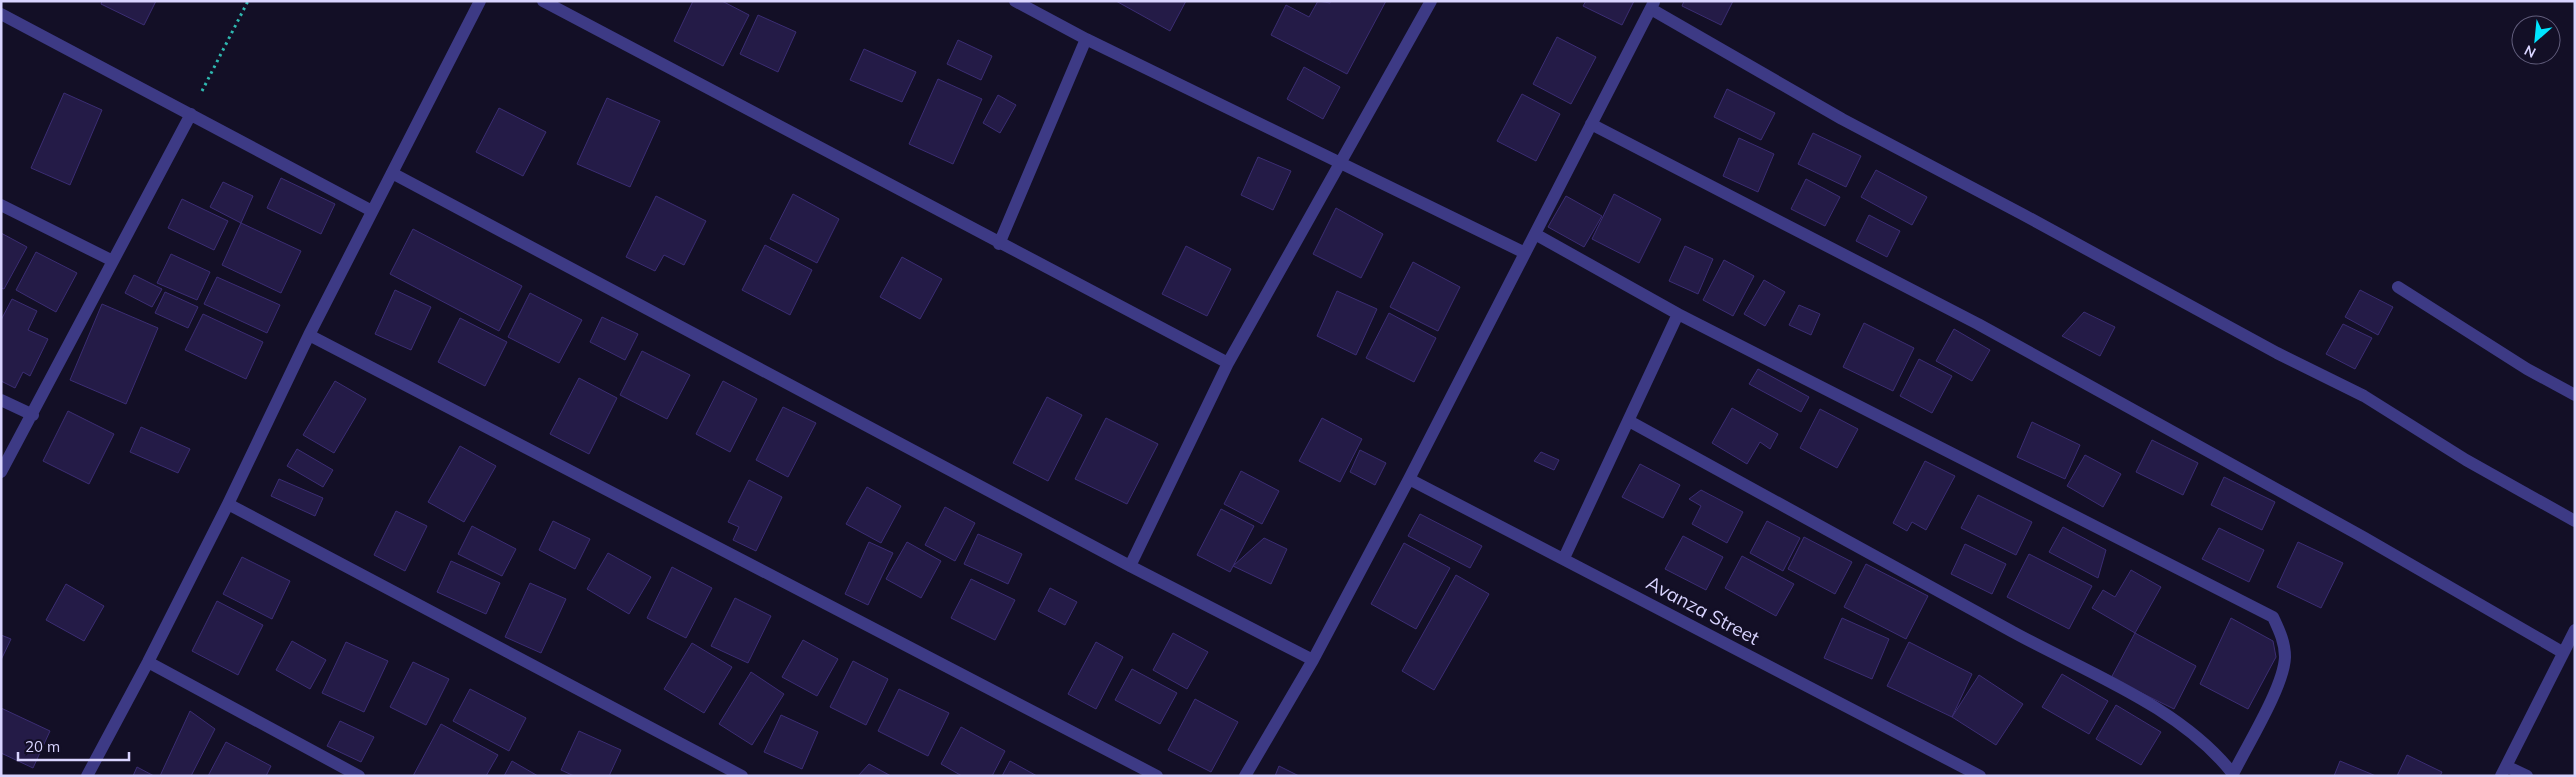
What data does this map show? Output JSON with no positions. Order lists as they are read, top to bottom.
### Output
{
  "streets": {
    "street": ["Avanza Street"]
  },
  "scale_bar": "20 m",
  "north": "bottom left"
}
